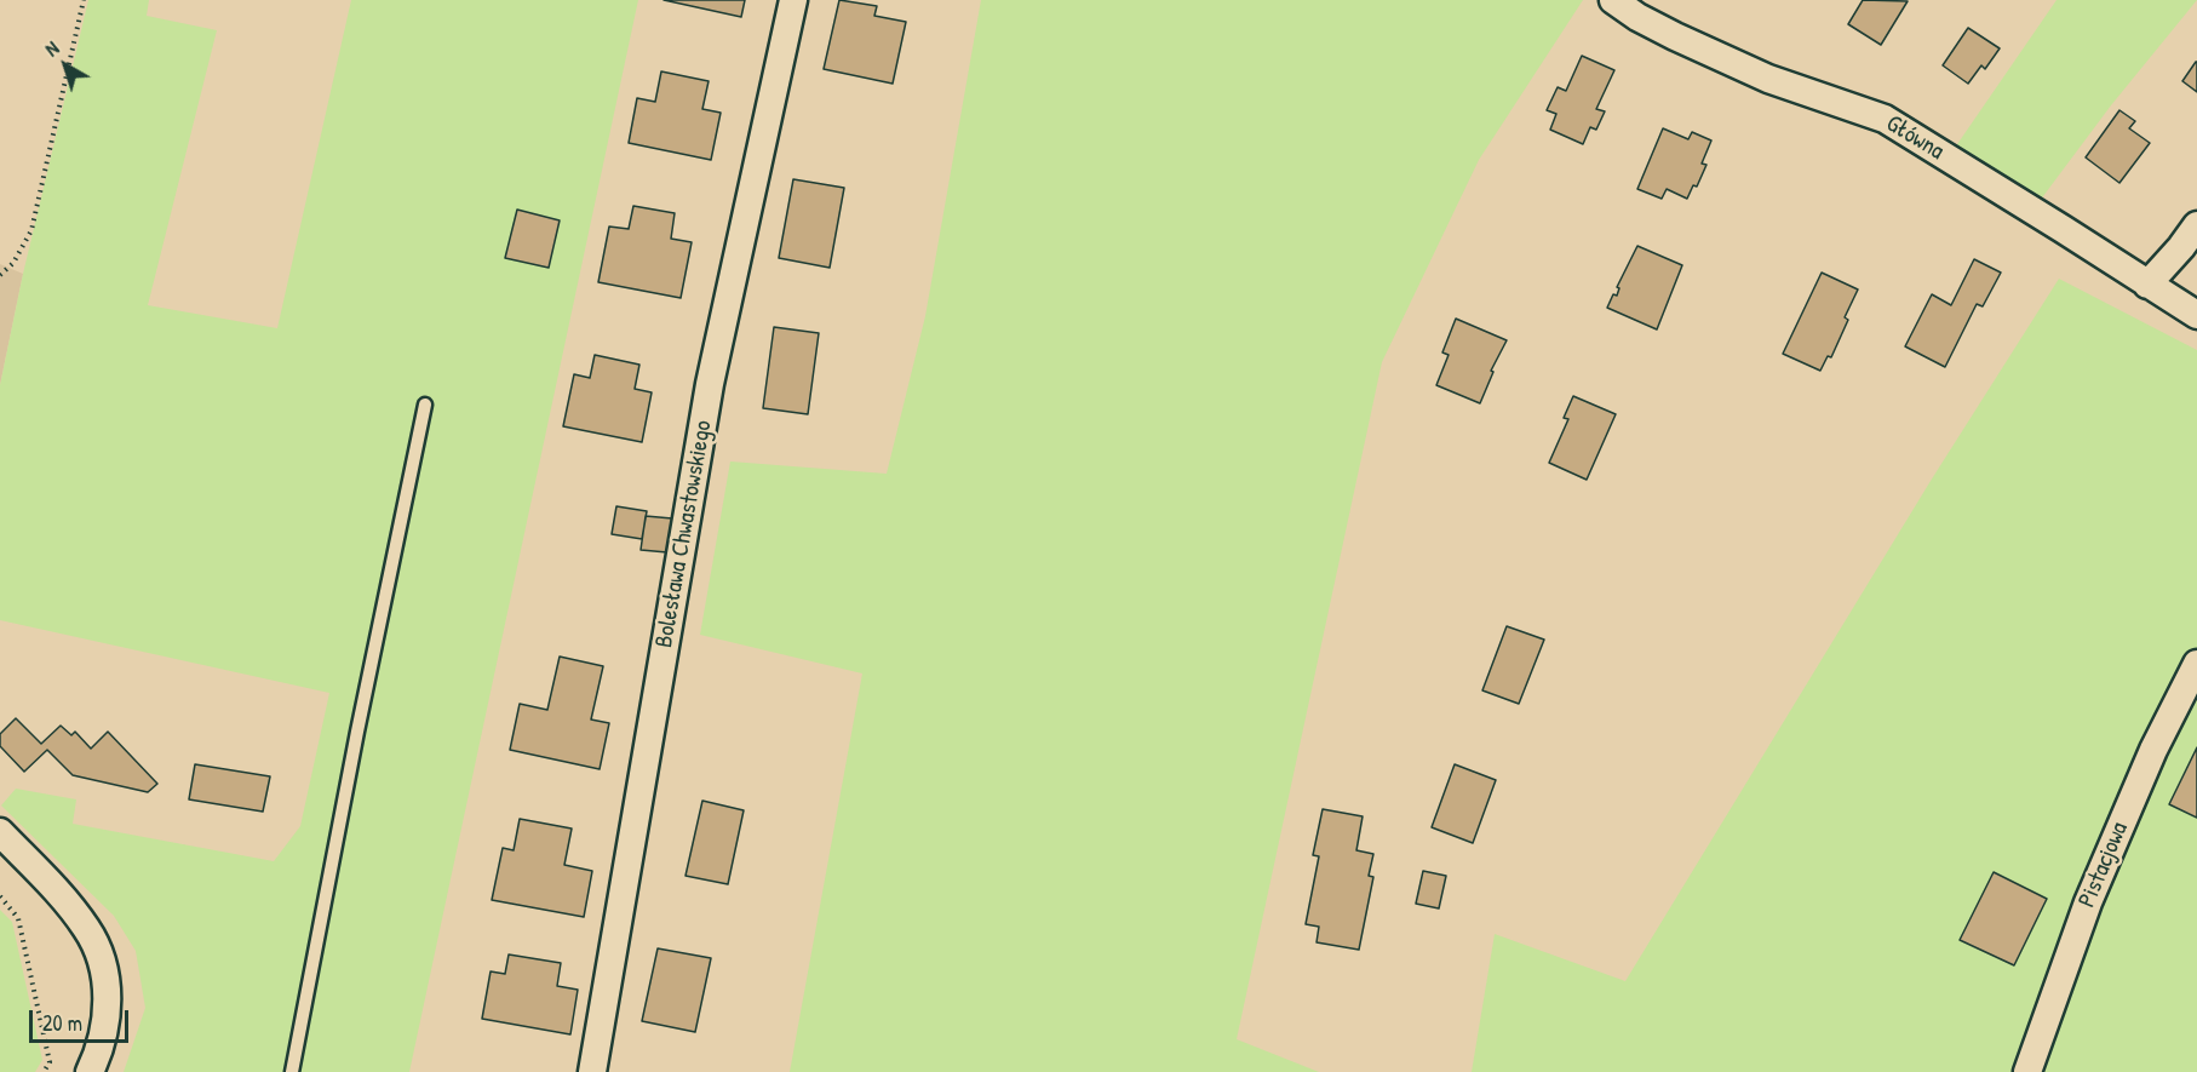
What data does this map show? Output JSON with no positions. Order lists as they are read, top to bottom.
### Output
{
  "streets": {
    "street": ["Główna", "Bolesława Chwastowskiego", "Pistacjowa"]
  },
  "scale_bar": "20 m",
  "north": "top left"
}
